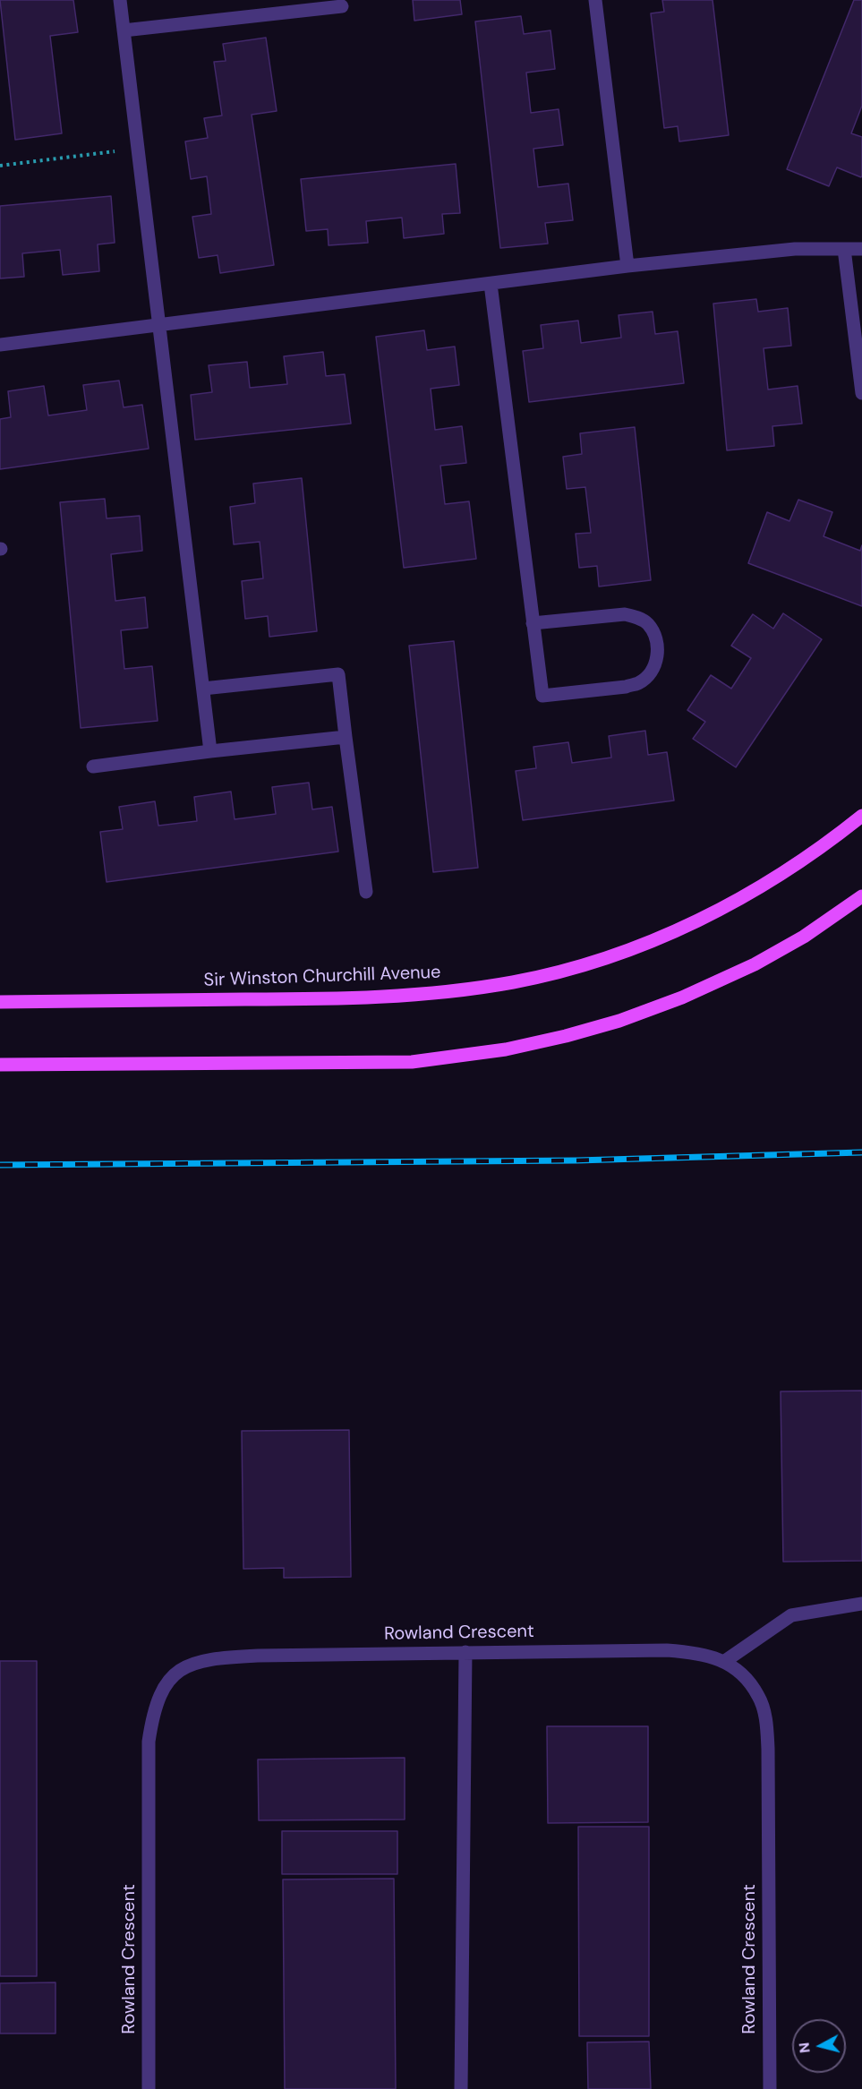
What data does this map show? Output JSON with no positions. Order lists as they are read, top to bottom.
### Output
{
  "streets": {
    "main road": ["Sir Winston Churchill Avenue"],
    "street": ["Rowland Crescent"]
  },
  "north": "left"
}
